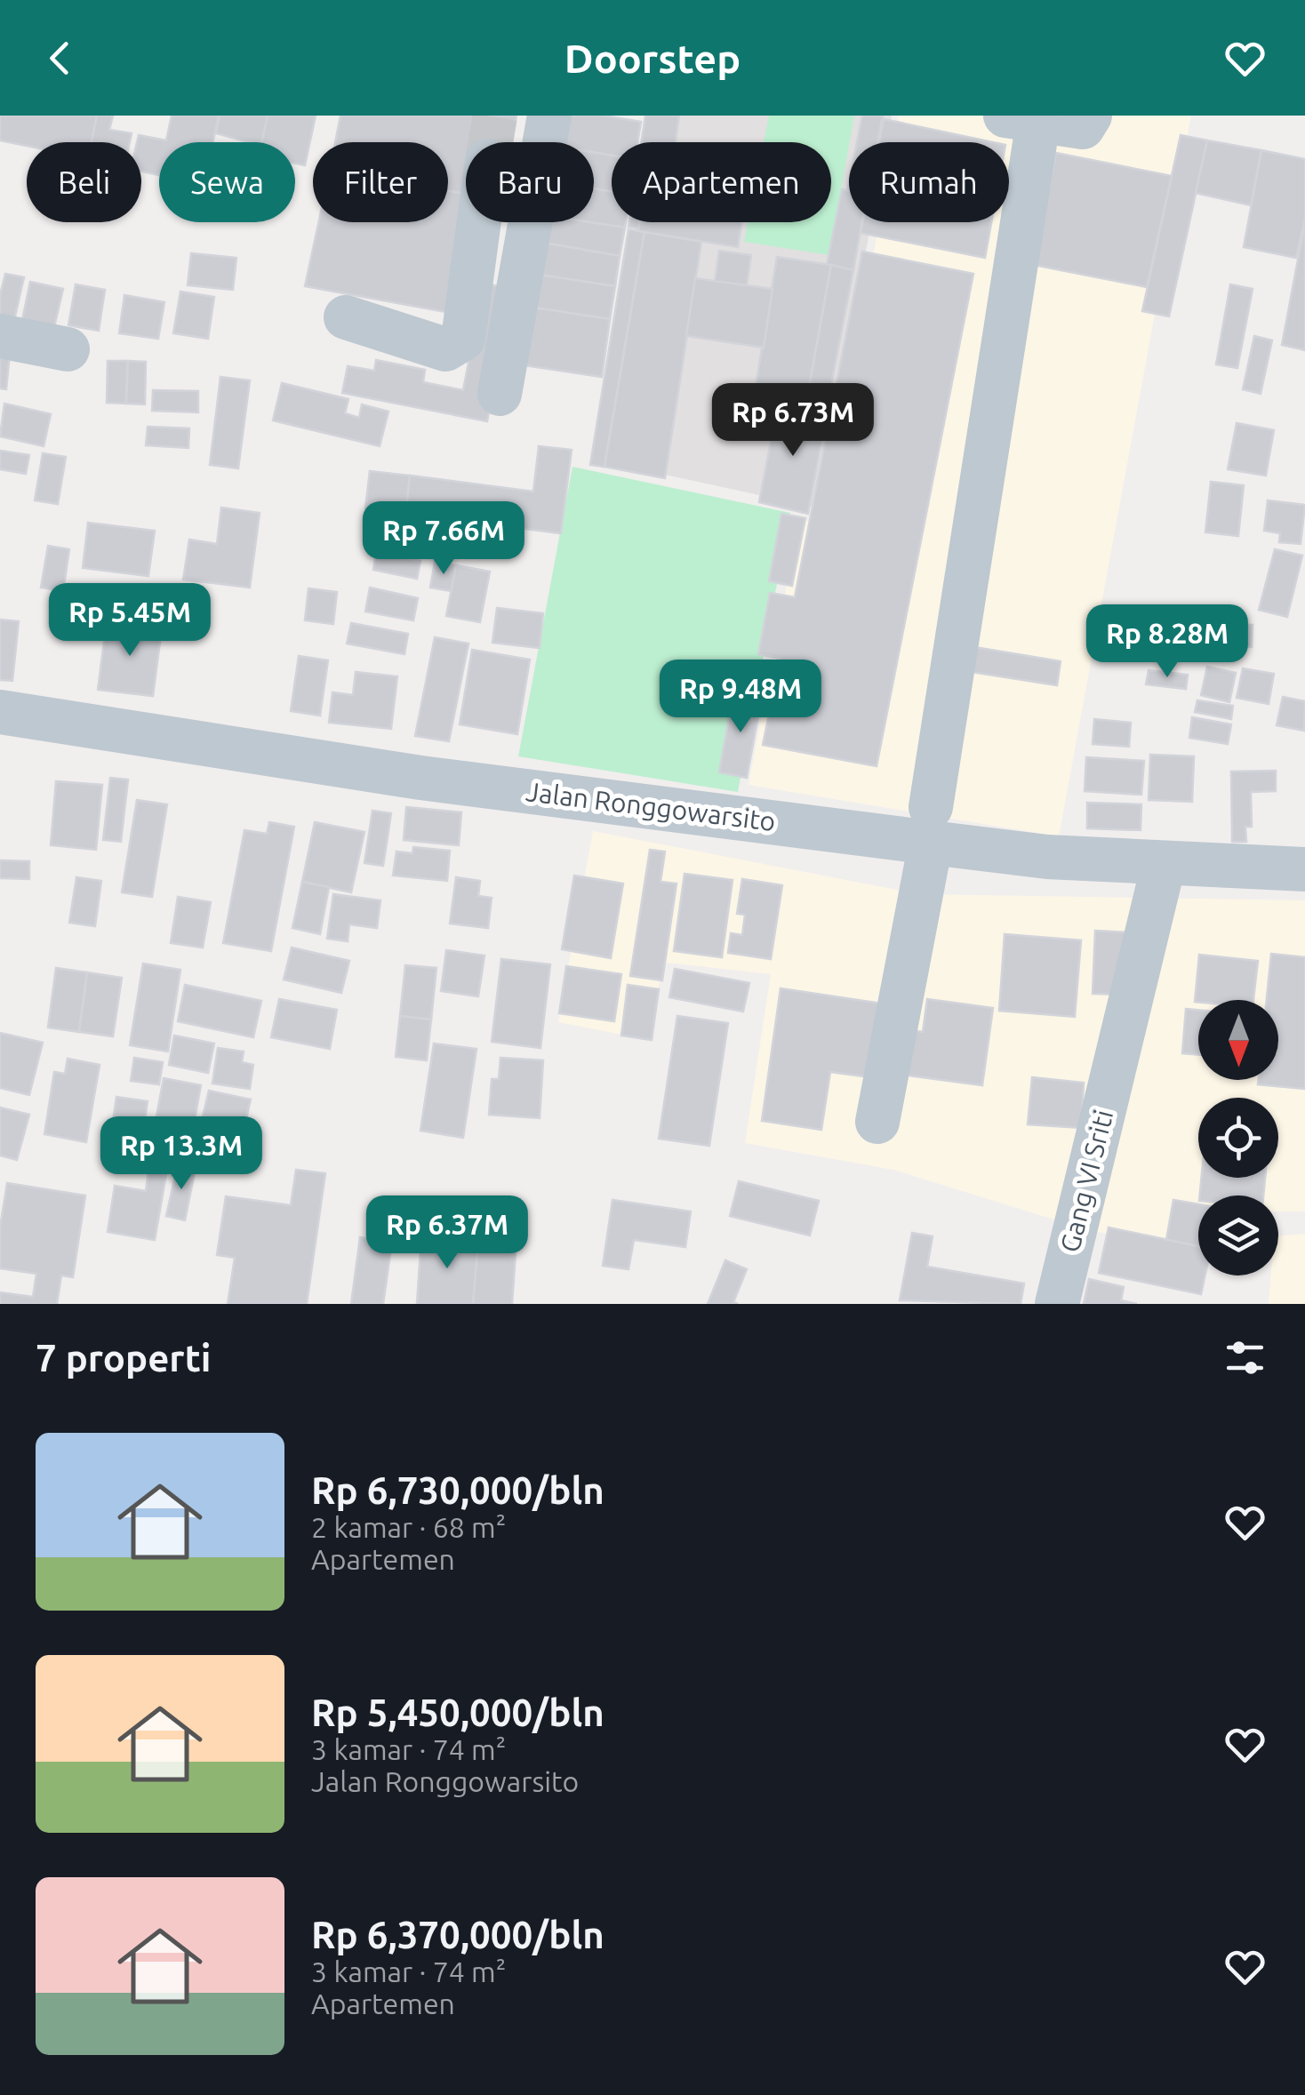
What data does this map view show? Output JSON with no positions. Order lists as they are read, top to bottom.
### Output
{
  "streets": {
    "street": ["Jalan Ronggowarsito", "Gang VI Sriti"]
  },
  "crossings": [
    ["Jalan Ronggowarsito", "Gang VI Sriti"]
  ],
  "north": "bottom",
  "page": {
    "header": "Doorstep",
    "chip": [
      "Beli",
      "Sewa",
      "Filter",
      "Baru",
      "Apartemen",
      "Rumah"
    ],
    "price": [
      "Rp 6.73M",
      "Rp 7.66M",
      "Rp 5.45M",
      "Rp 8.28M",
      "Rp 9.48M",
      "Rp 13.3M",
      "Rp 6.37M"
    ],
    "heading": "7 properti",
    "list": [
      {
        "name": "Rp 6,730,000/bln",
        "note": "2 kamar · 68 m² · Apartemen"
      },
      {
        "name": "Rp 5,450,000/bln",
        "note": "3 kamar · 74 m² · Jalan Ronggowarsito"
      },
      {
        "name": "Rp 6,370,000/bln",
        "note": "3 kamar · 74 m² · Apartemen"
      }
    ]
  }
}
